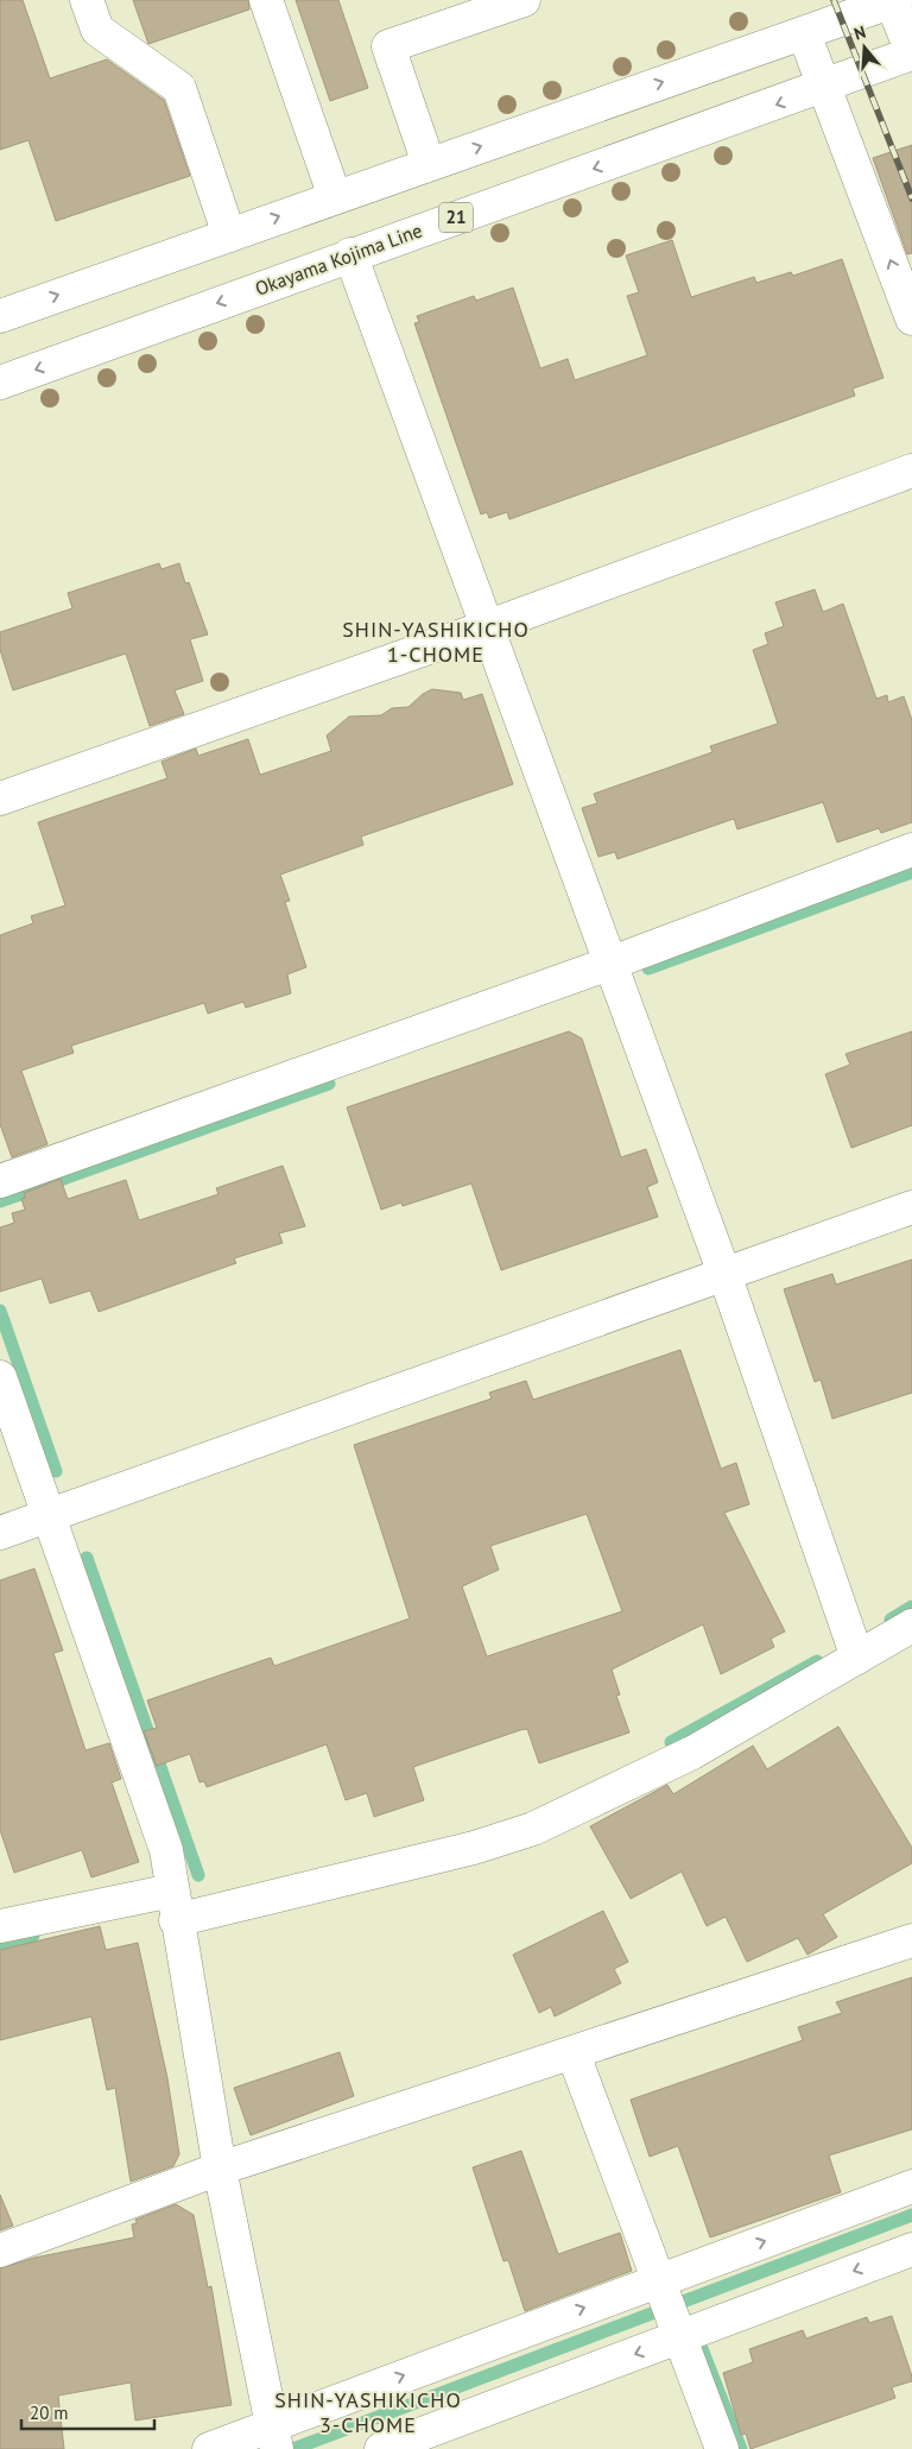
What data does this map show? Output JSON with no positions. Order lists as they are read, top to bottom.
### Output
{
  "streets": {
    "street": ["21", "Okayama Kojima Line"]
  },
  "districts": ["SHIN-YASHIKICHO 1-CHOME", "SHIN-YASHIKICHO 3-CHOME"],
  "scale_bar": "20 m",
  "north": "top"
}
